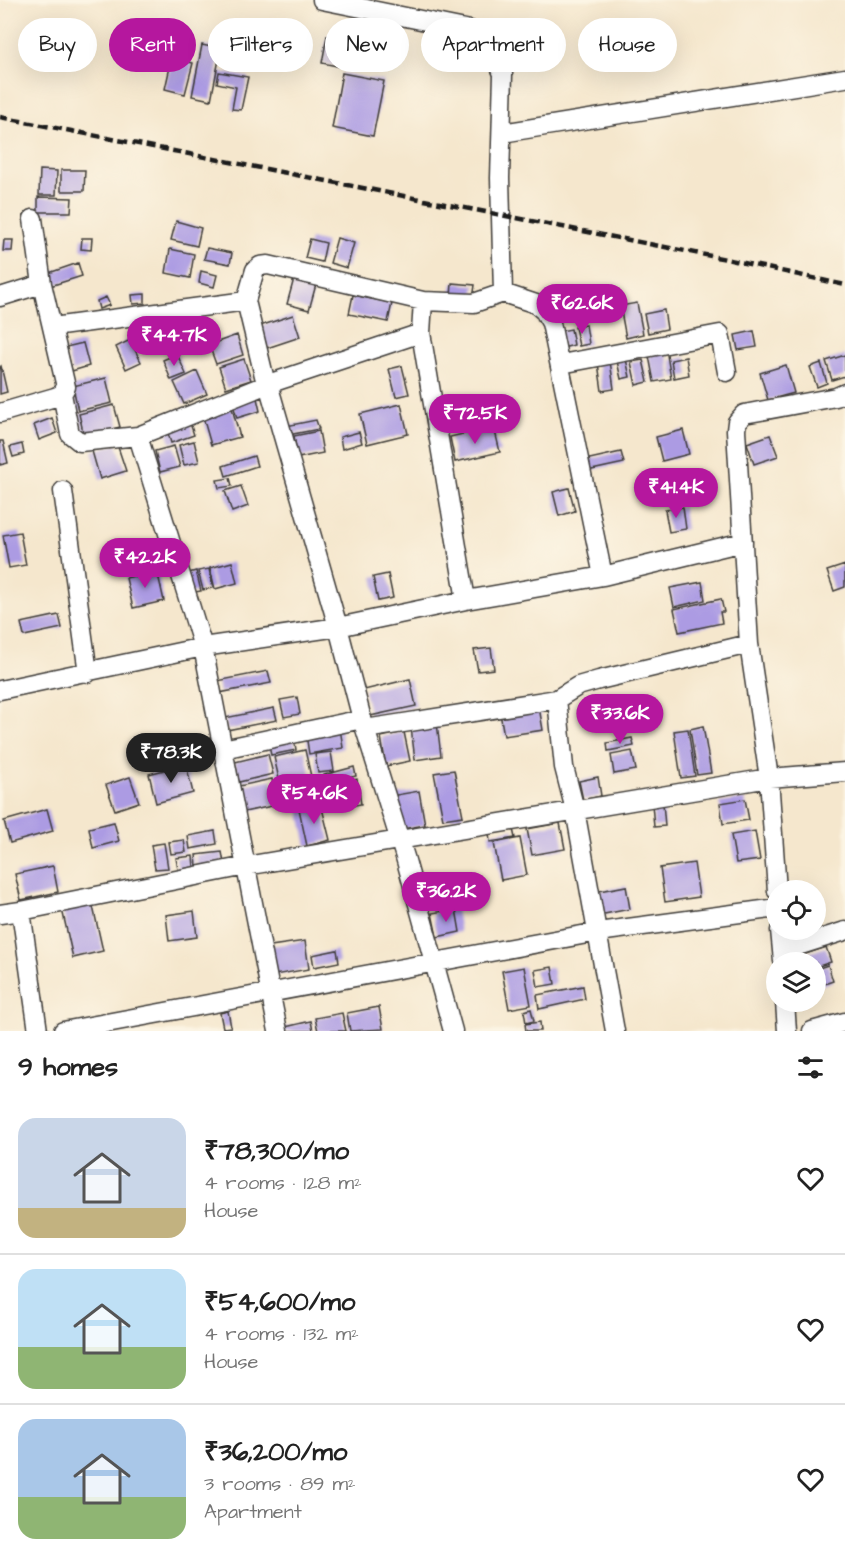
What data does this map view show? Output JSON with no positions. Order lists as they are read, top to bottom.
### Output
{
  "page": {
    "chip": [
      "Buy",
      "Rent",
      "Filters",
      "New",
      "Apartment",
      "House"
    ],
    "price": [
      "₹62.6K",
      "₹44.7K",
      "₹72.5K",
      "₹41.4K",
      "₹42.2K",
      "₹33.6K",
      "₹78.3K",
      "₹54.6K",
      "₹36.2K"
    ],
    "heading": "9 homes",
    "list": [
      {
        "name": "₹78,300/mo",
        "note": "4 rooms · 128 m² · House"
      },
      {
        "name": "₹54,600/mo",
        "note": "4 rooms · 132 m² · House"
      },
      {
        "name": "₹36,200/mo",
        "note": "3 rooms · 89 m² · Apartment"
      }
    ]
  }
}
